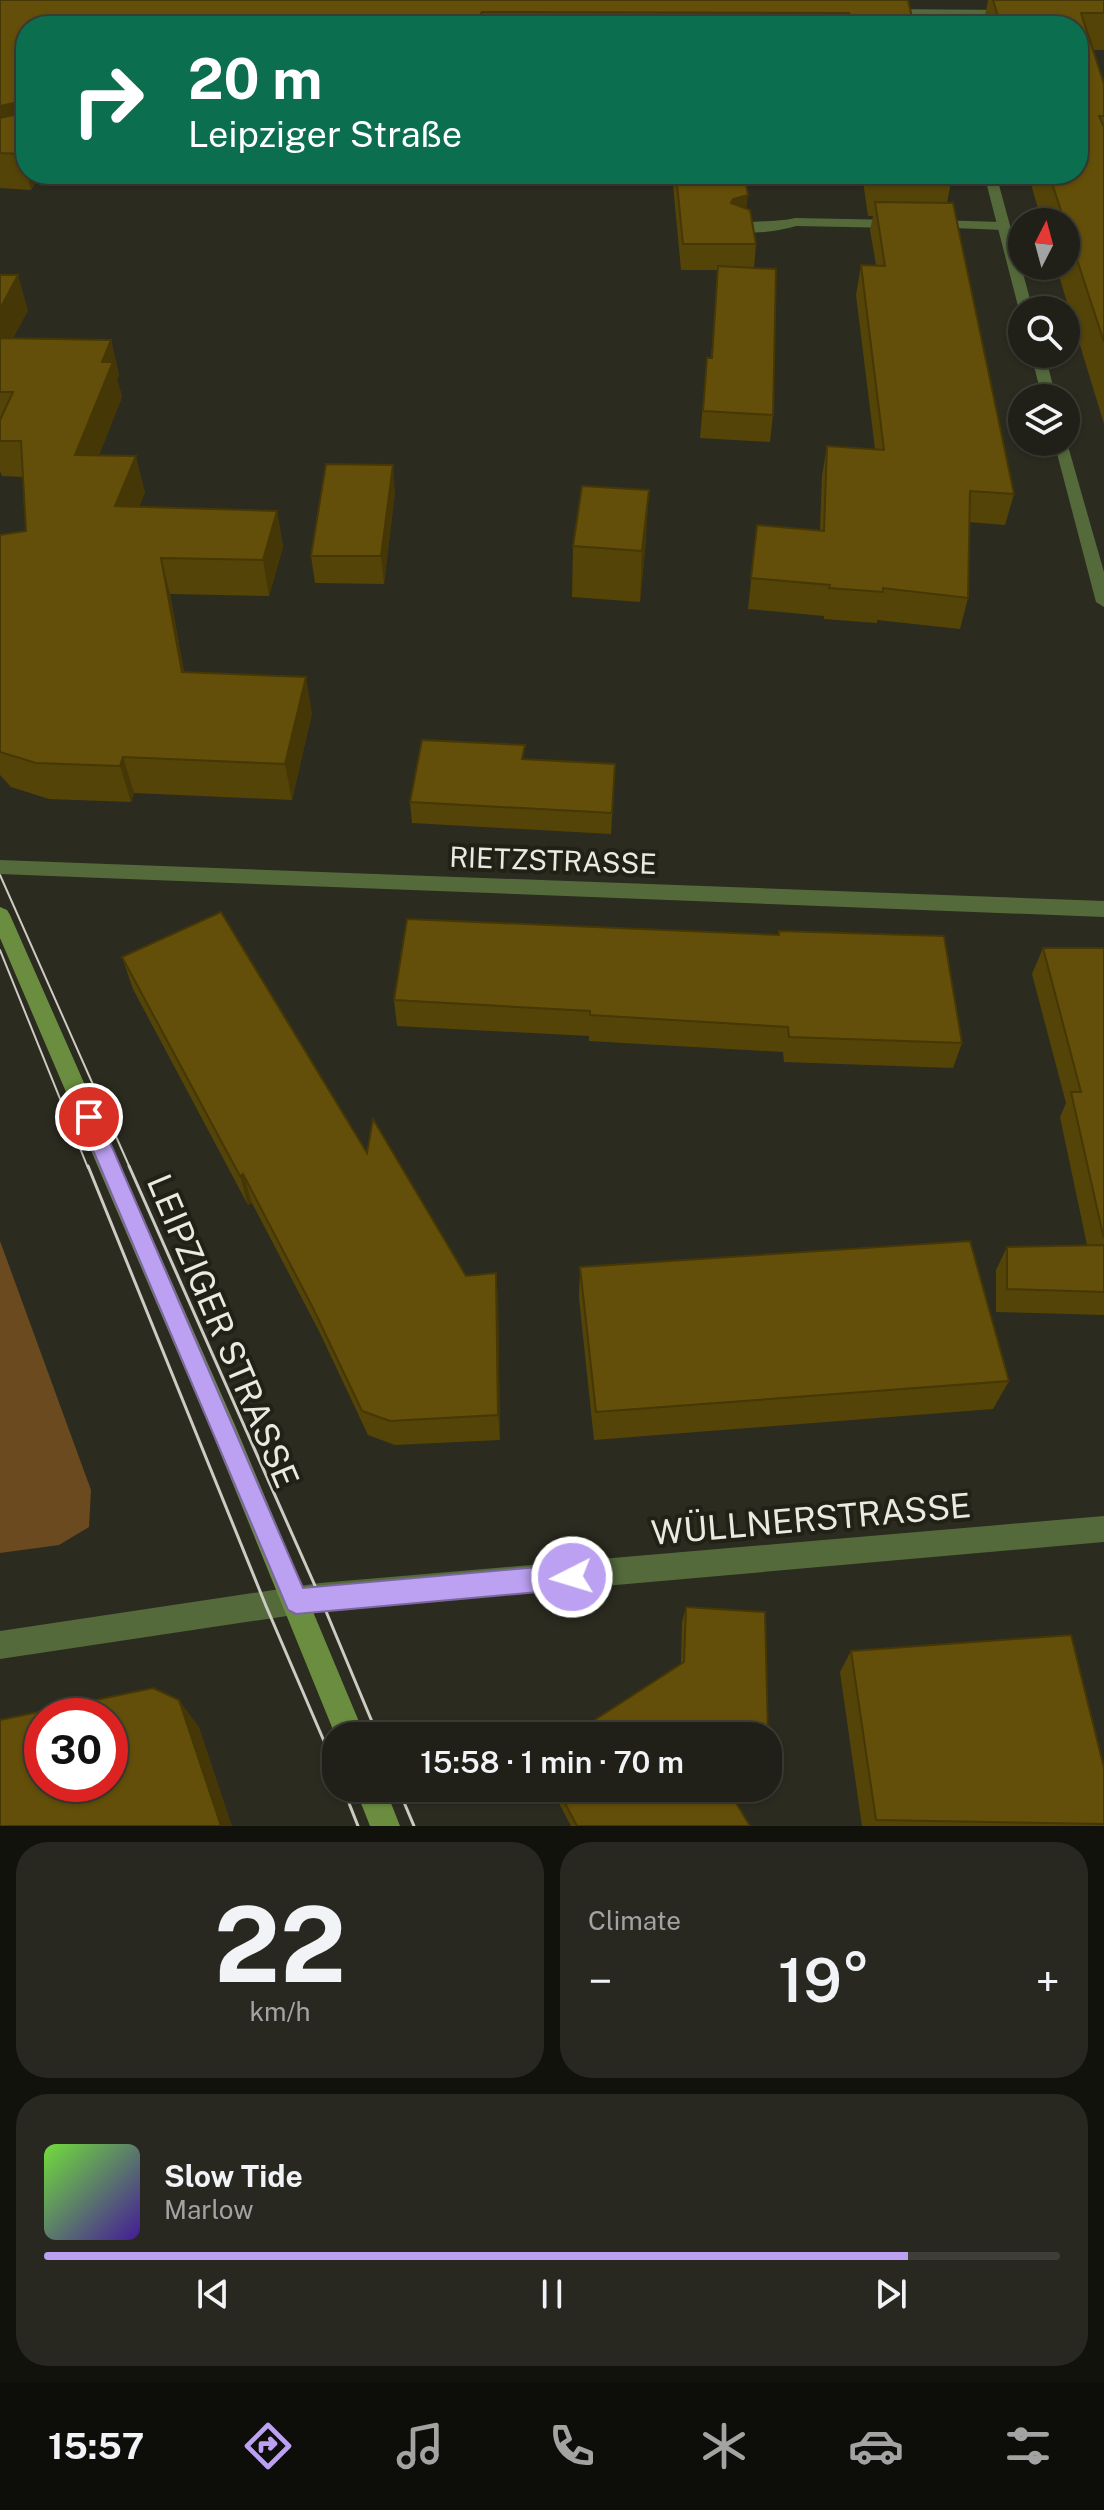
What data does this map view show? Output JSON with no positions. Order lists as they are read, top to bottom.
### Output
{
  "streets": {
    "main road": ["LEIPZIGER STRASSE"],
    "street": ["RIETZSTRASSE", "WÜLLNERSTRASSE"]
  },
  "crossings": [
    ["LEIPZIGER STRASSE", "WÜLLNERSTRASSE"]
  ],
  "north": "top",
  "page": {
    "turn": ["20 m", "Leipziger Straße"],
    "limit": "30",
    "trip": "15:58 · 1 min · 70 m",
    "tile": [
      ["22", "km/h"],
      "Climate"
    ],
    "heat": ["−", "19°", "+"],
    "song": ["Slow Tide", "Marlow"],
    "tabs": "15:57"
  }
}
